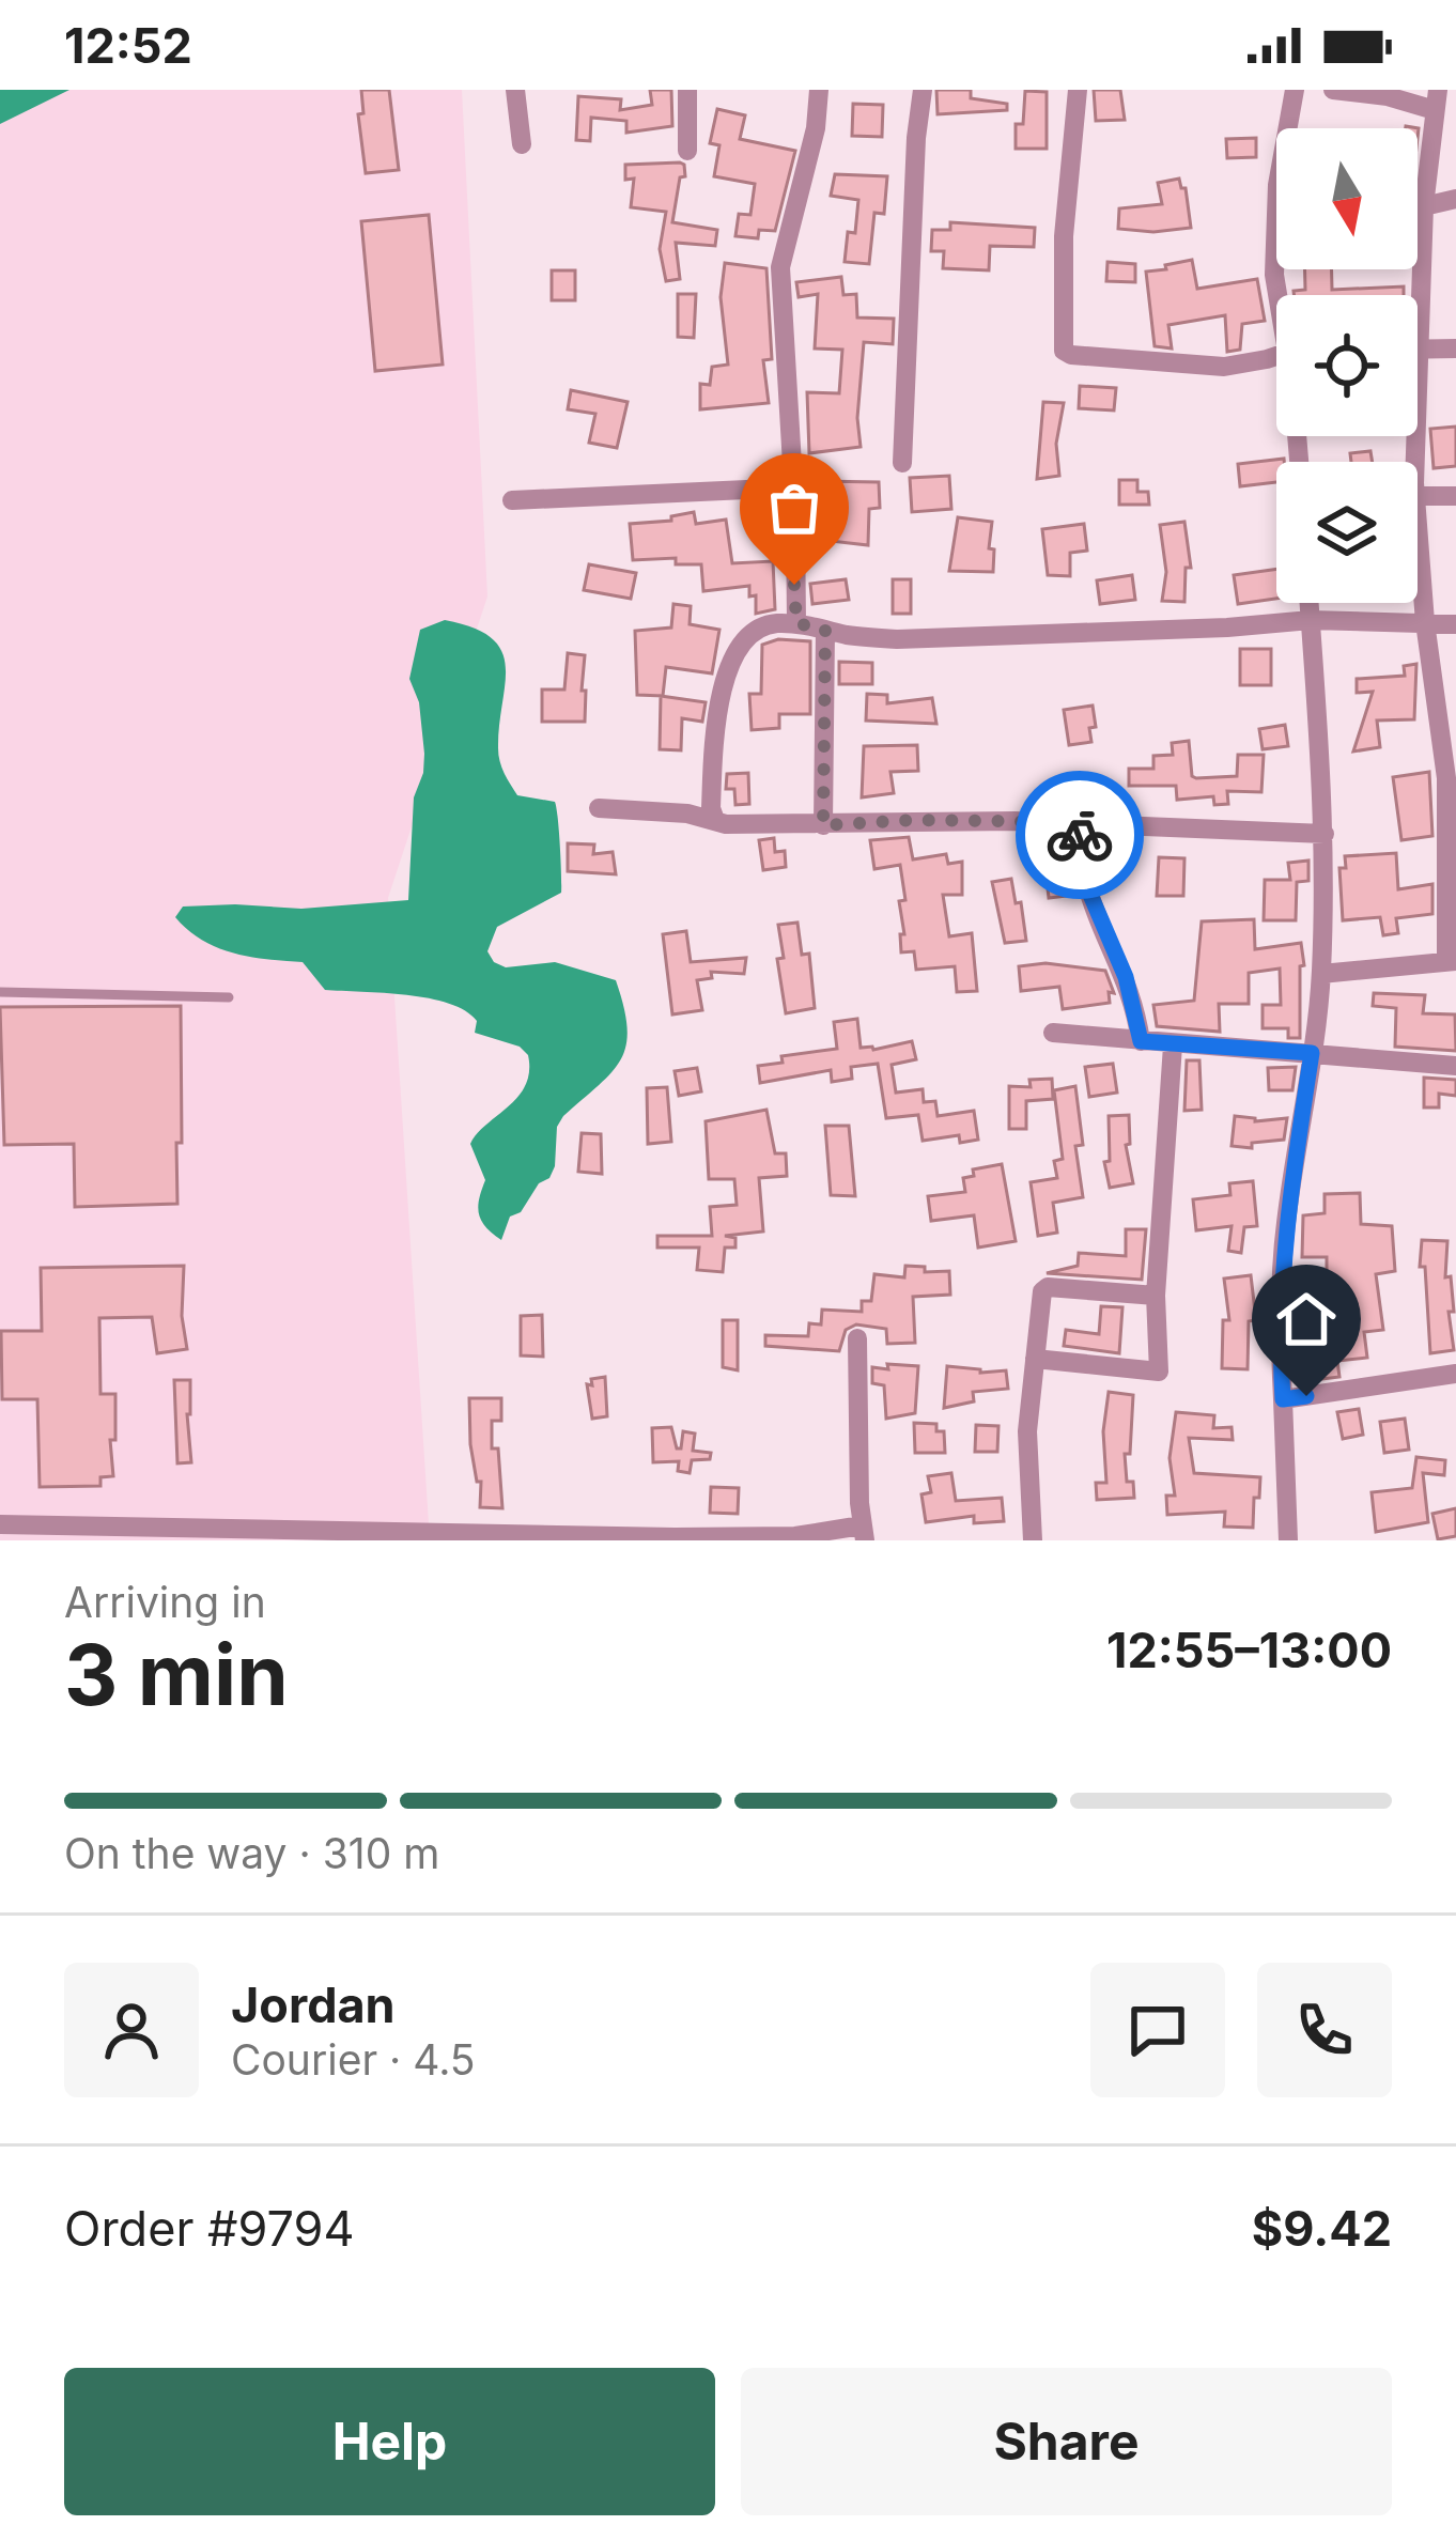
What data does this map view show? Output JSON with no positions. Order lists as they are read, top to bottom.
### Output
{
  "north": "bottom",
  "page": {
    "status": "12:52",
    "heading": ["3 min", "Arriving in", "12:55–13:00"],
    "panel": [
      "Jordan",
      "Courier · 4.5",
      "Order #9794",
      "$9.42"
    ],
    "bar": "On the way · 310 m",
    "buttons": ["Help", "Share"]
  }
}
